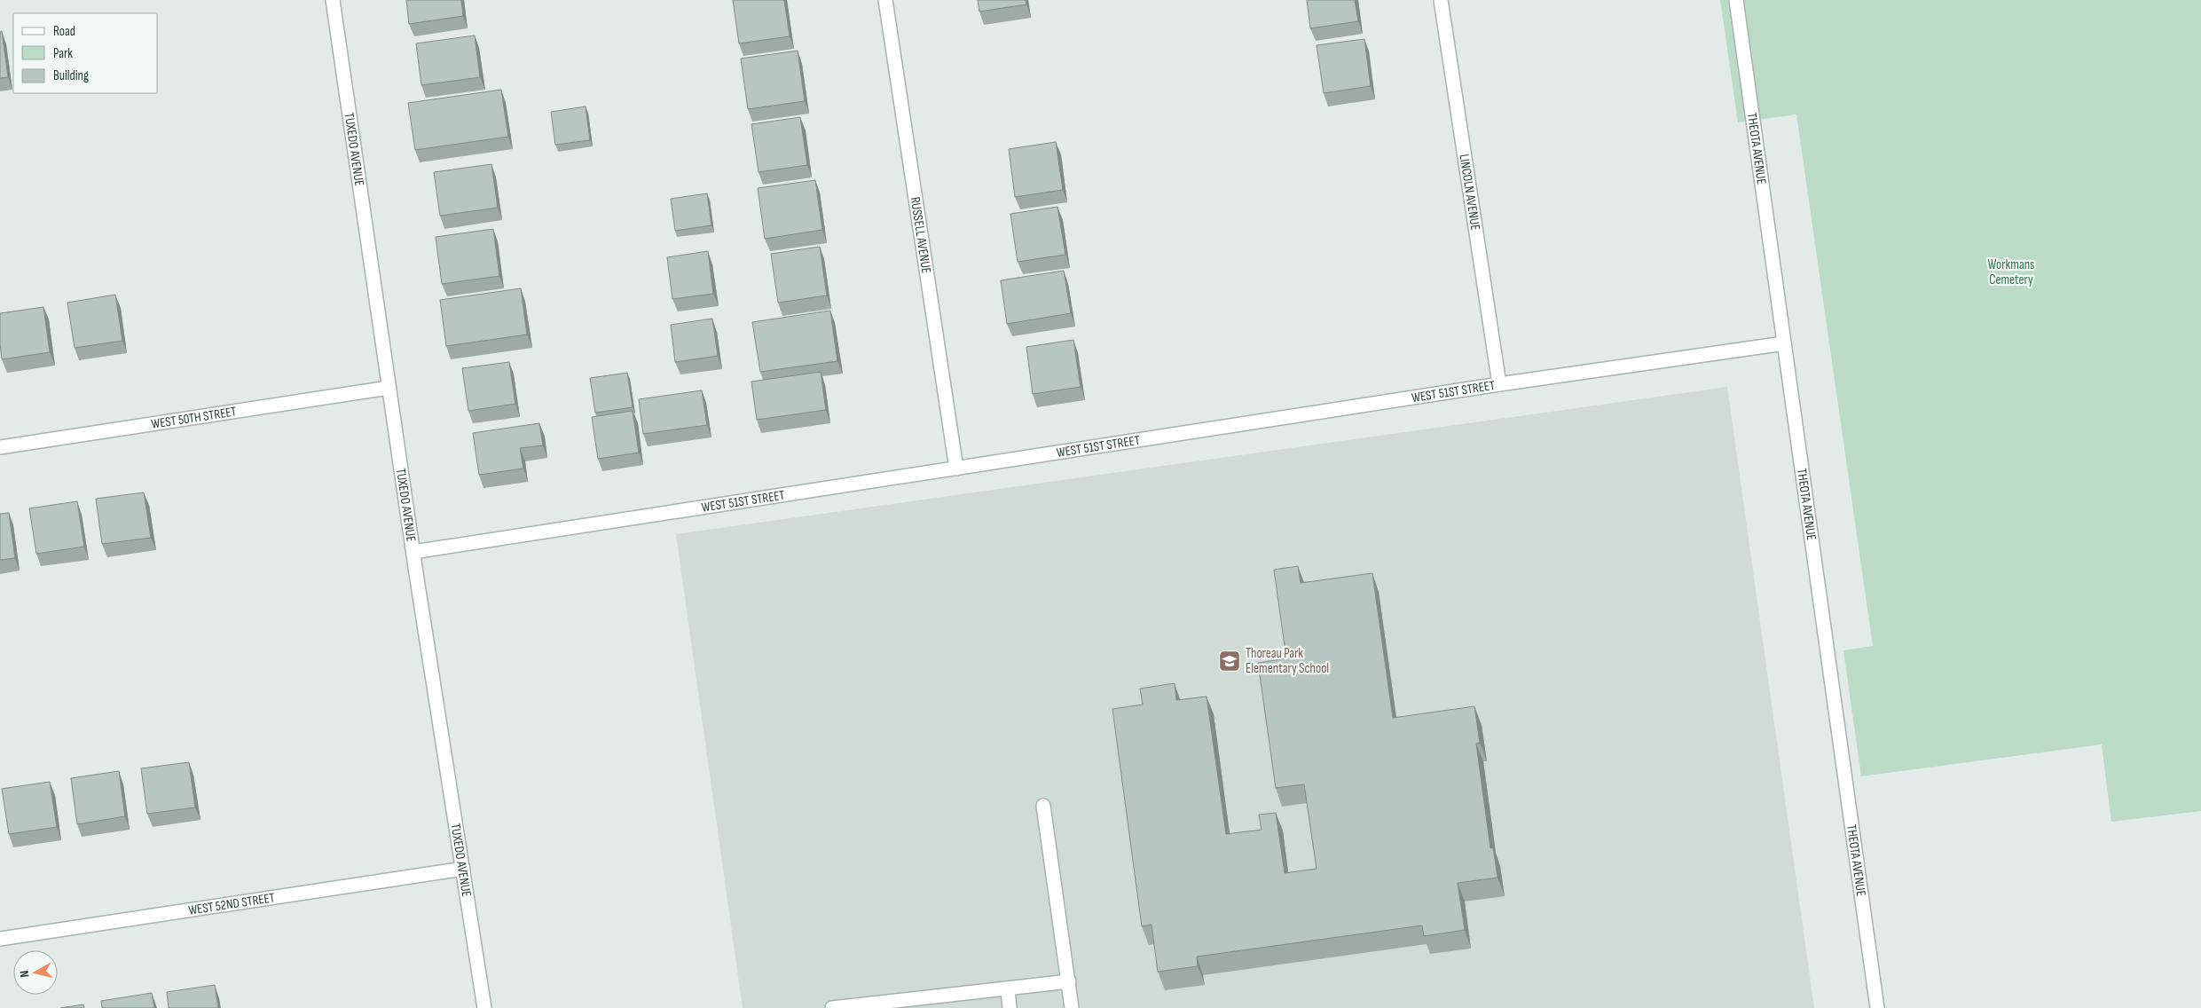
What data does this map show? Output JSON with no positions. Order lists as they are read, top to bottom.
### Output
{
  "streets": {
    "street": [
      "THEOTA AVENUE",
      "TUXEDO AVENUE",
      "LINCOLN AVENUE",
      "RUSSELL AVENUE",
      "WEST 51ST STREET",
      "WEST 50TH STREET",
      "WEST 52ND STREET"
    ]
  },
  "crossings": [
    ["THEOTA AVENUE", "WEST 51ST STREET"],
    ["TUXEDO AVENUE", "WEST 51ST STREET"],
    ["TUXEDO AVENUE", "WEST 50TH STREET"],
    ["TUXEDO AVENUE", "WEST 52ND STREET"],
    ["LINCOLN AVENUE", "WEST 51ST STREET"],
    ["RUSSELL AVENUE", "WEST 51ST STREET"]
  ],
  "parks": ["Workmans Cemetery"],
  "places": {
    "school or university": ["Thoreau Park Elementary School"]
  },
  "legend": ["Road", "Park", "Building"],
  "north": "left"
}
